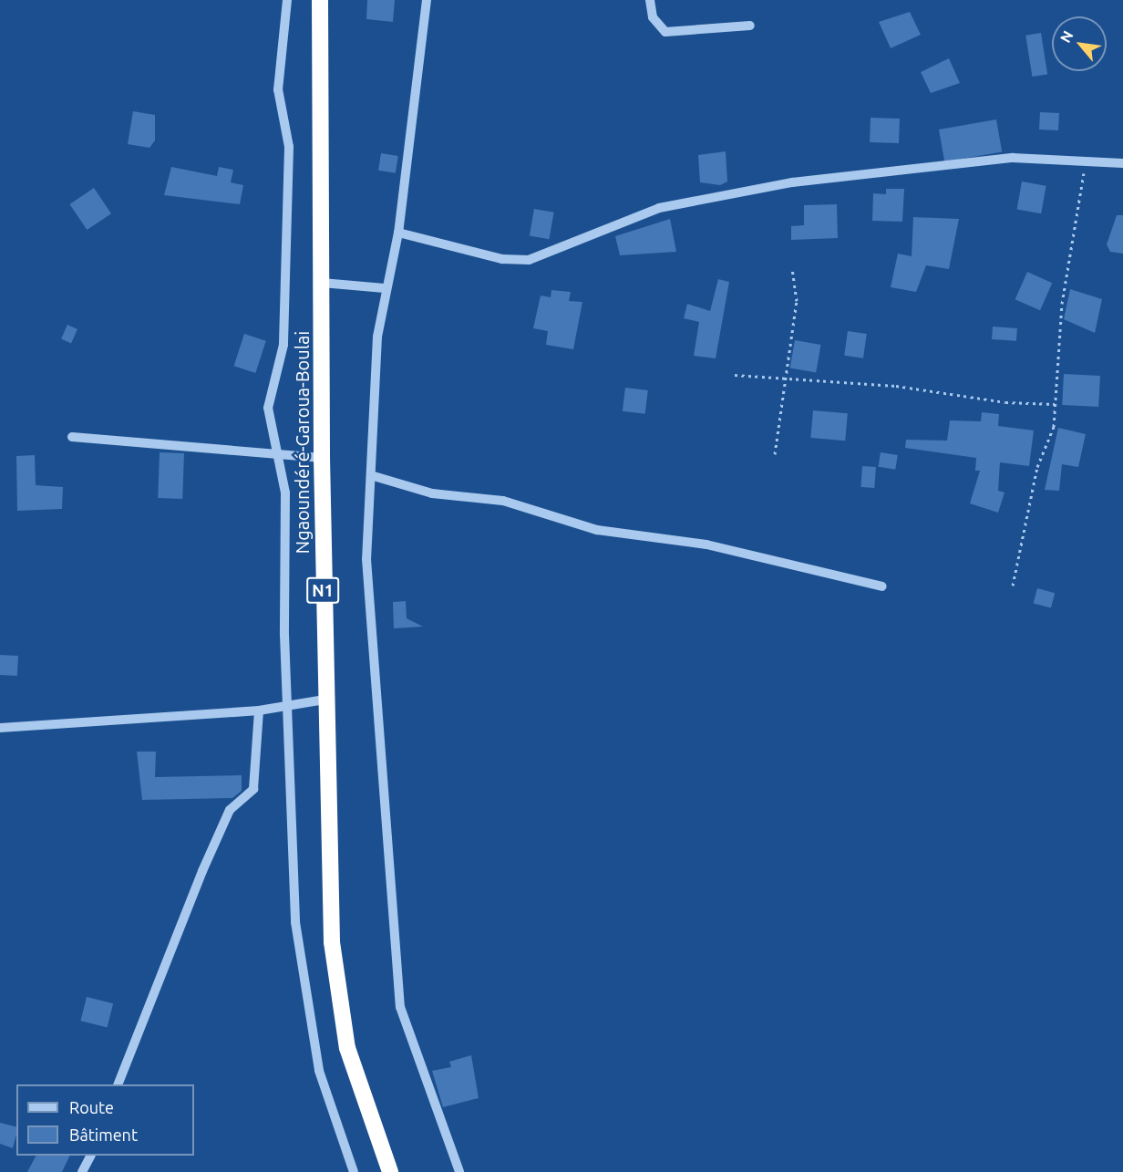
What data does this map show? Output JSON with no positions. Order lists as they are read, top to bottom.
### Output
{
  "streets": {
    "highway": ["Ngaoundéré-Garoua-Boulai", "N1"]
  },
  "legend": ["Route", "Bâtiment"],
  "north": "top left"
}
